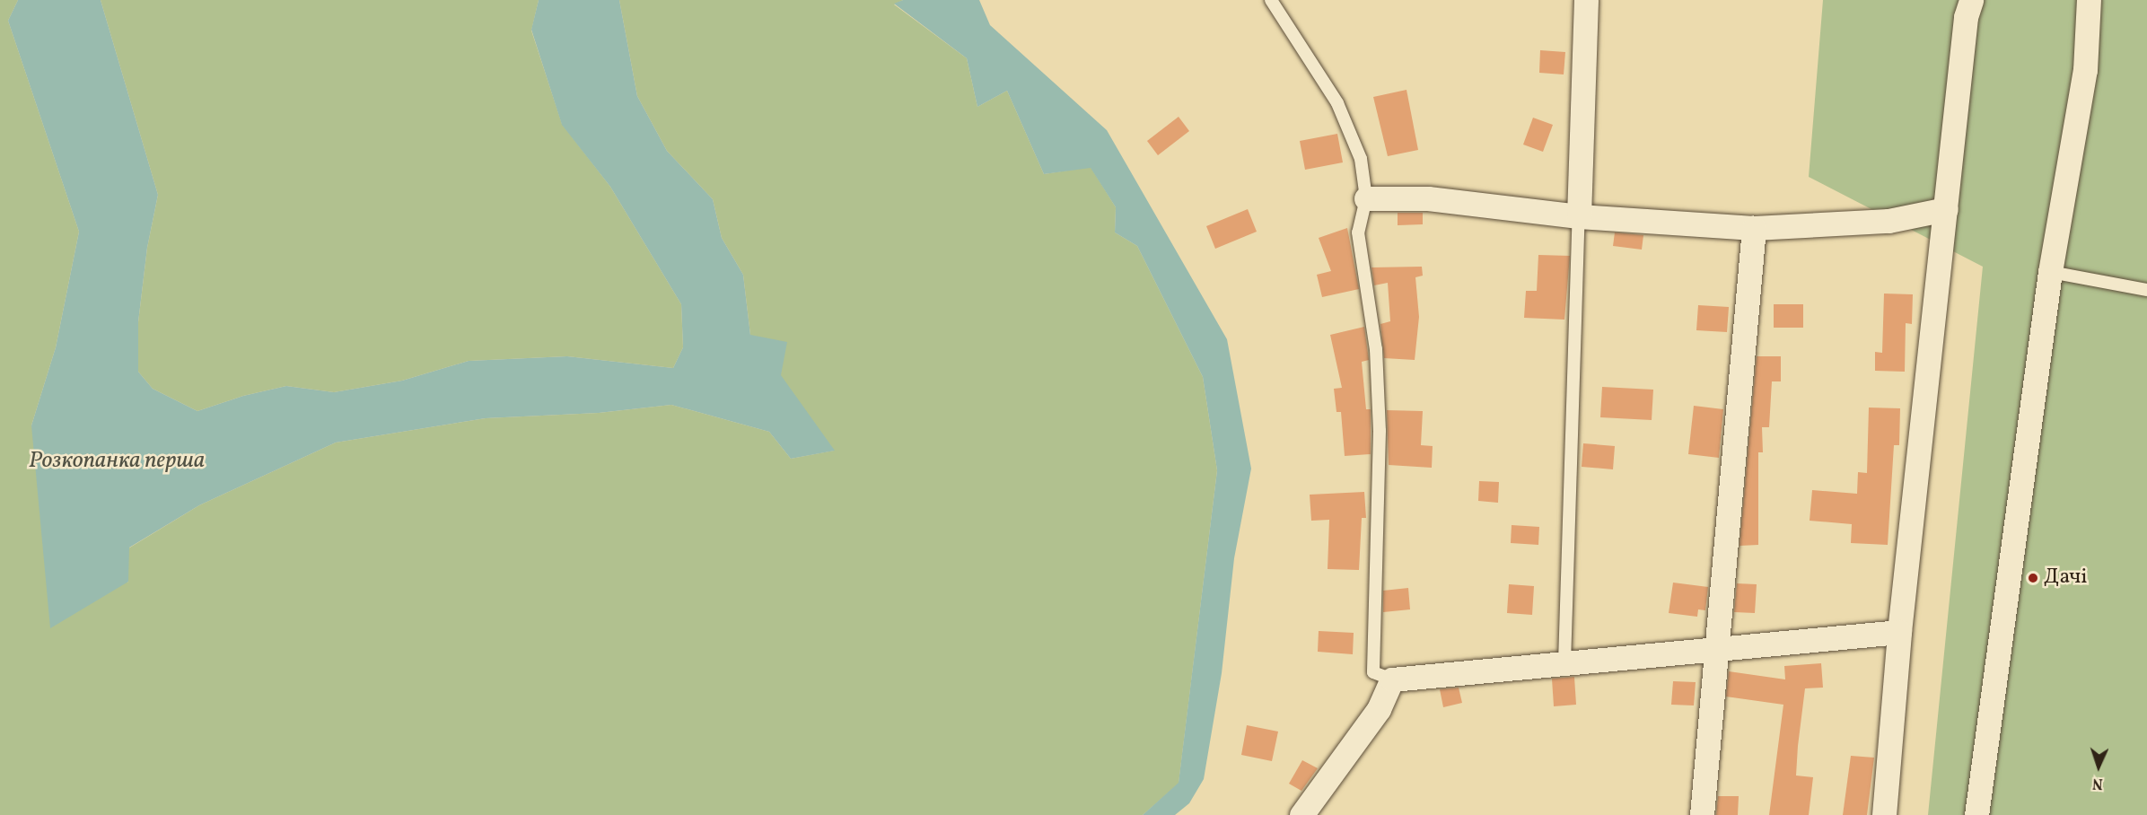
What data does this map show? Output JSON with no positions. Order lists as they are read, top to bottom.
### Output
{
  "water": ["Розкопанка перша"],
  "places": ["Дачі"],
  "north": "bottom"
}
